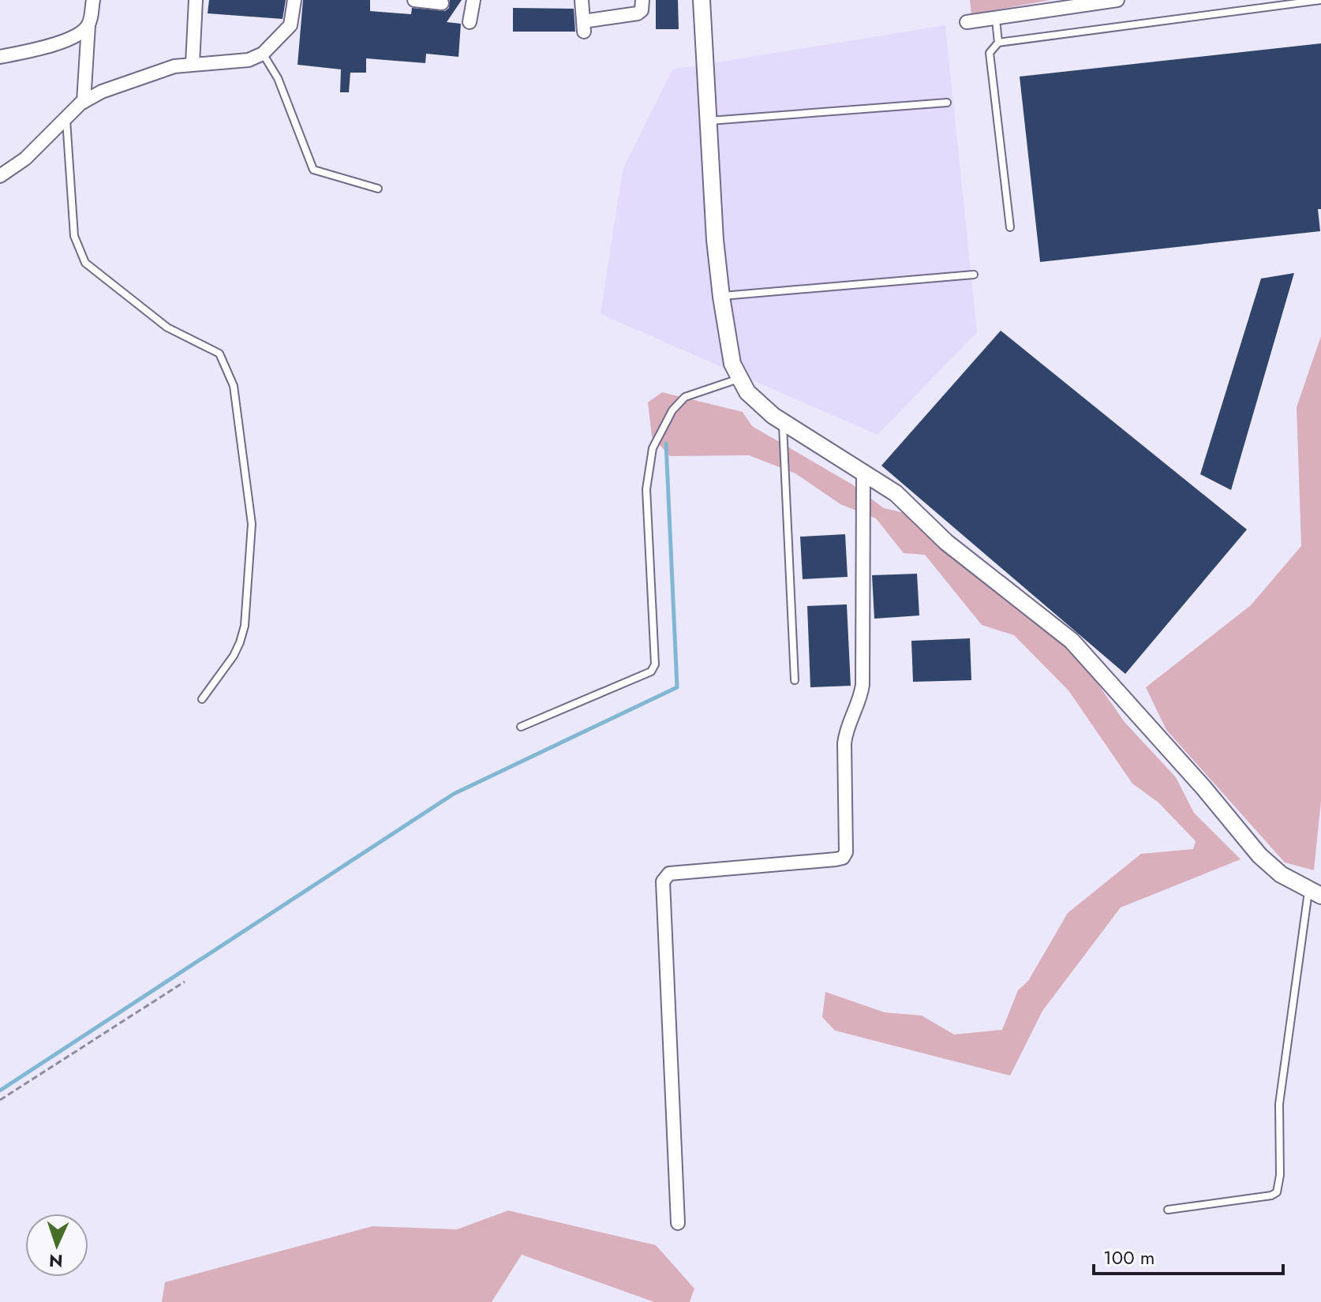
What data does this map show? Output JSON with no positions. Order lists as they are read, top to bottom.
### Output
{
  "scale_bar": "100 m",
  "north": "bottom"
}
